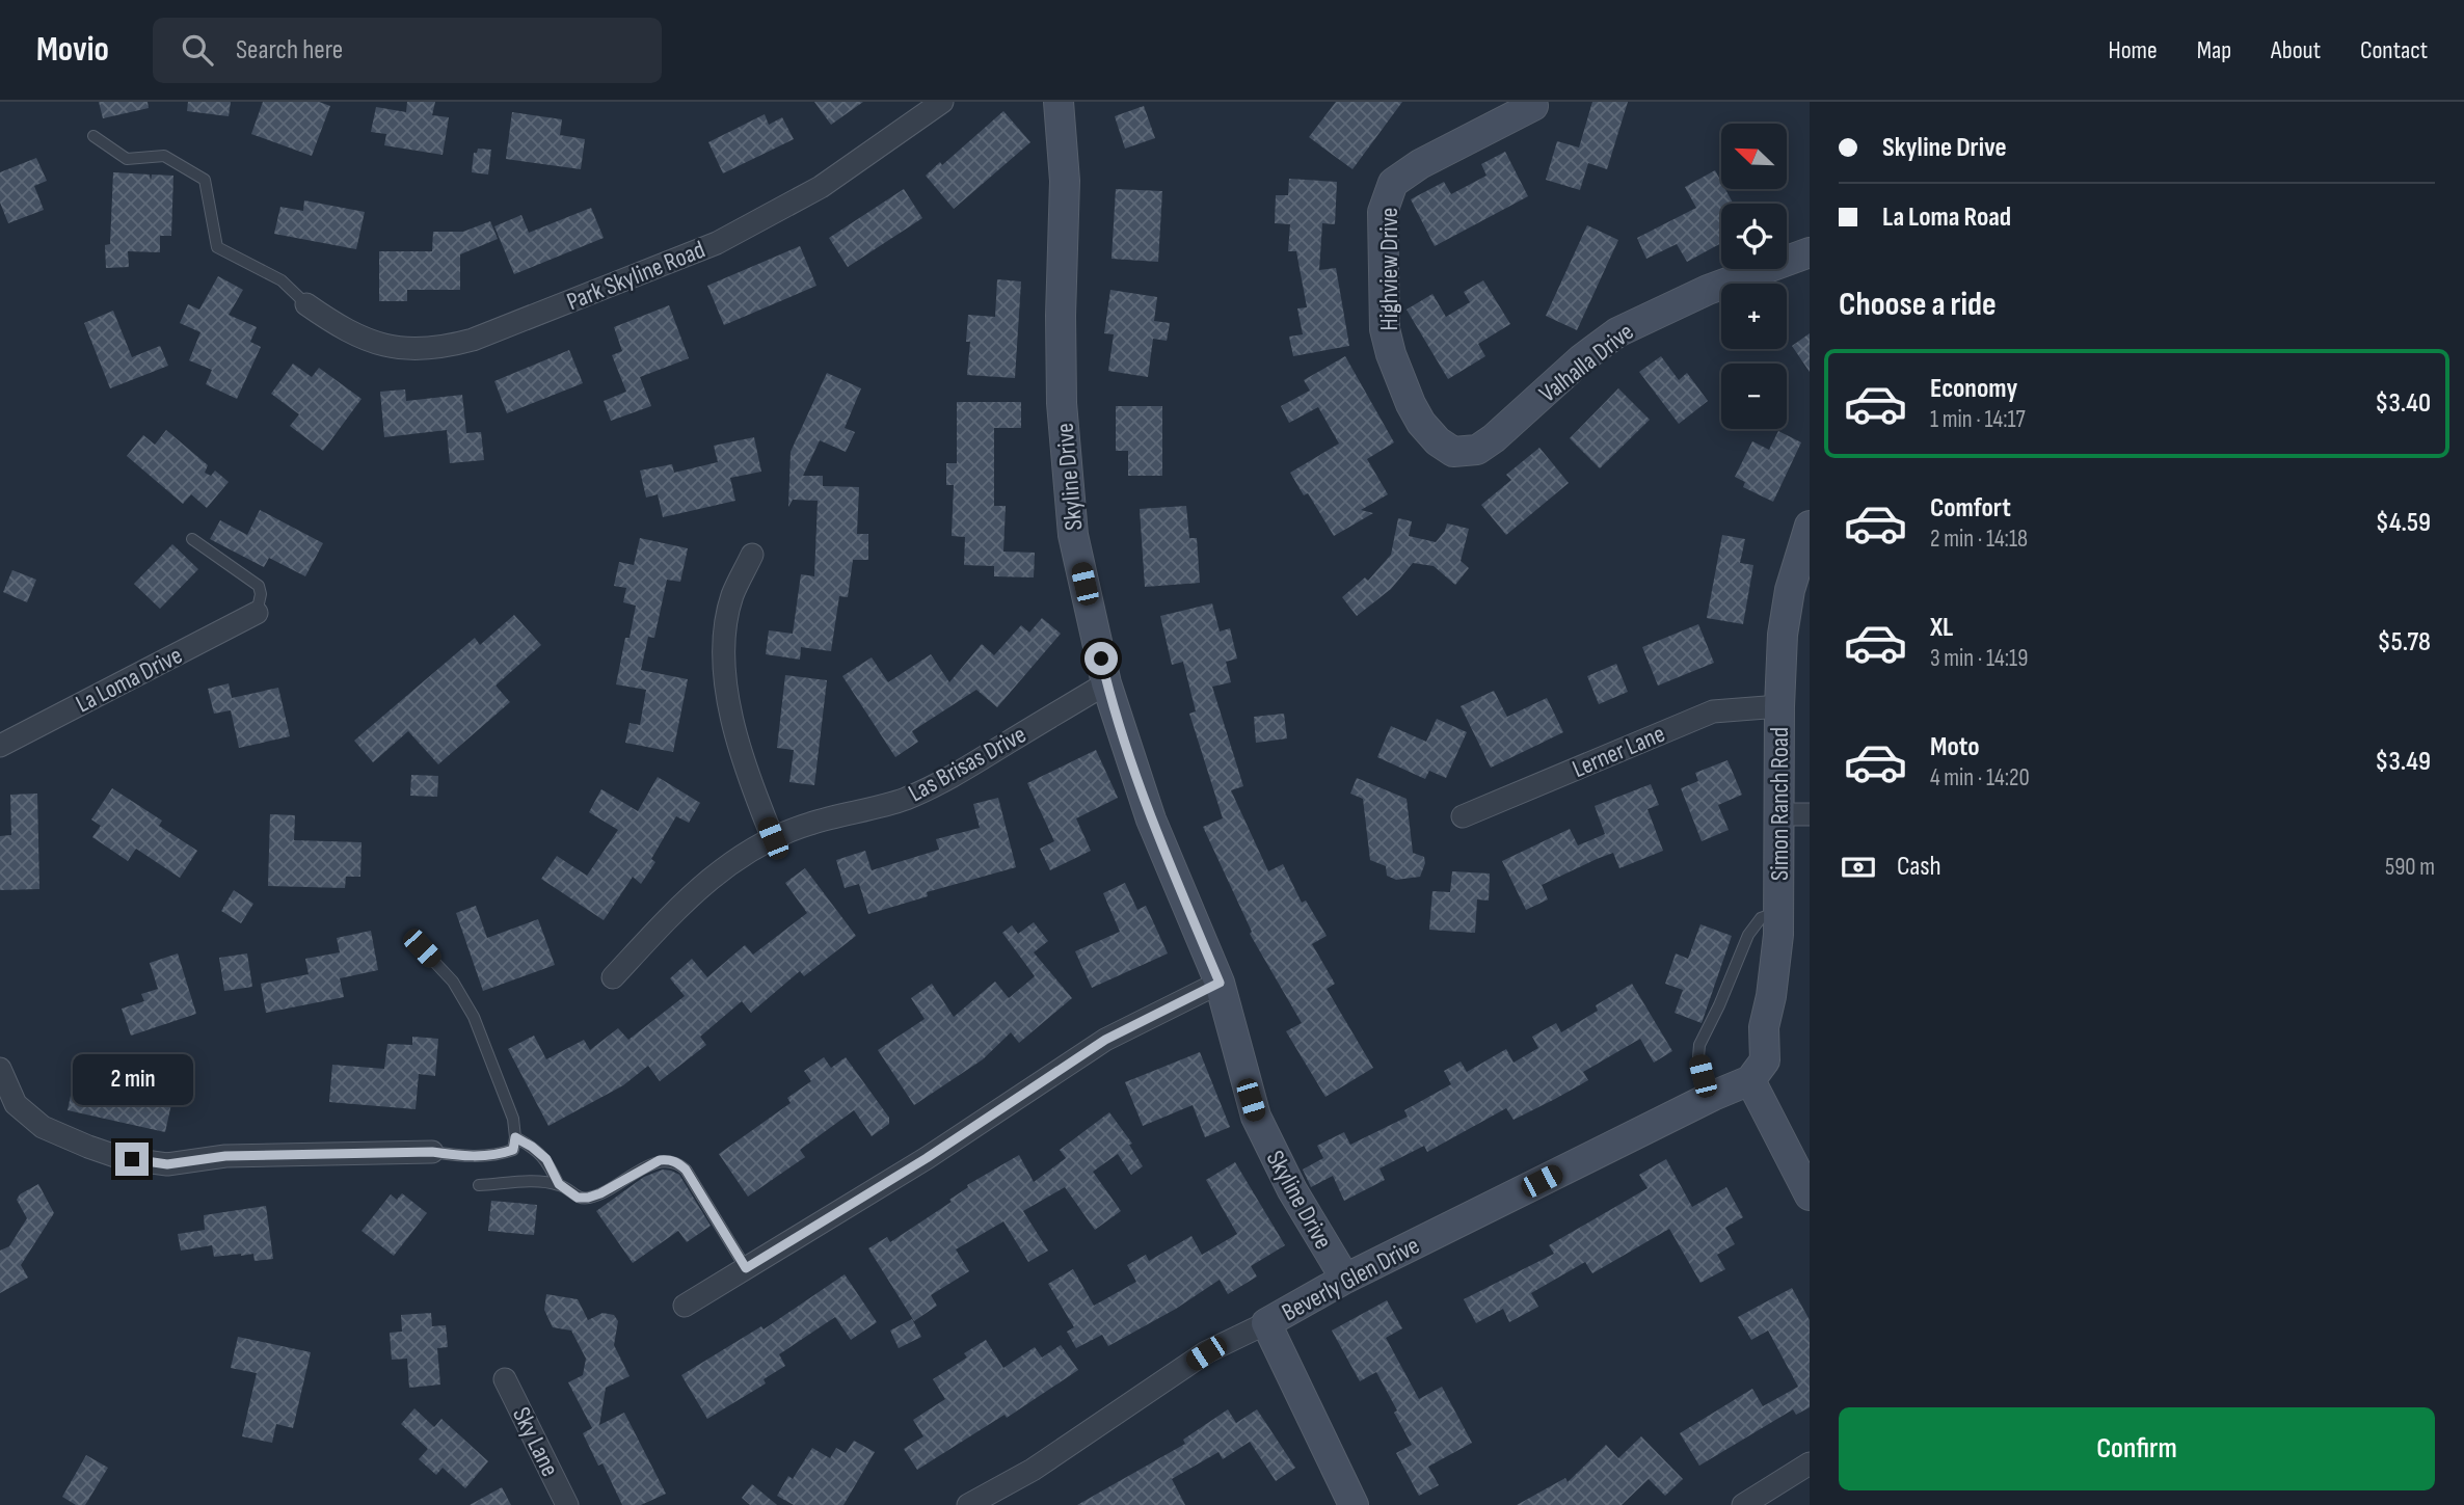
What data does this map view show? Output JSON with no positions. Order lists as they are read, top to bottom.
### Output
{
  "streets": {
    "street": [
      "Highview Drive",
      "Park Skyline Road",
      "Valhalla Drive",
      "Skyline Drive",
      "La Loma Drive",
      "Lerner Lane",
      "Las Brisas Drive",
      "Simon Ranch Road",
      "Beverly Glen Drive",
      "Sky Lane"
    ]
  },
  "crossings": [
    ["Highview Drive", "Valhalla Drive"],
    ["Skyline Drive", "Las Brisas Drive"],
    ["Skyline Drive", "Beverly Glen Drive"],
    ["Lerner Lane", "Simon Ranch Road"],
    ["Simon Ranch Road", "Beverly Glen Drive"]
  ],
  "north": "top left",
  "page": {
    "header": "Movio",
    "search": "Search here",
    "nav": [
      "Home",
      "Map",
      "About",
      "Contact"
    ],
    "banner": ["Skyline Drive", "La Loma Road"],
    "map_buttons": ["+", "−"],
    "heading": "Choose a ride",
    "list": [
      {
        "name": "Economy",
        "note": "1 min · 14:17",
        "value": "$3.40"
      },
      {
        "name": "Comfort",
        "note": "2 min · 14:18",
        "value": "$4.59"
      },
      {
        "name": "XL",
        "note": "3 min · 14:19",
        "value": "$5.78"
      },
      {
        "name": "Moto",
        "note": "4 min · 14:20",
        "value": "$3.49"
      }
    ],
    "pay": ["Cash", "590 m"],
    "bubble": "2 min",
    "buttons": "Confirm"
  }
}
